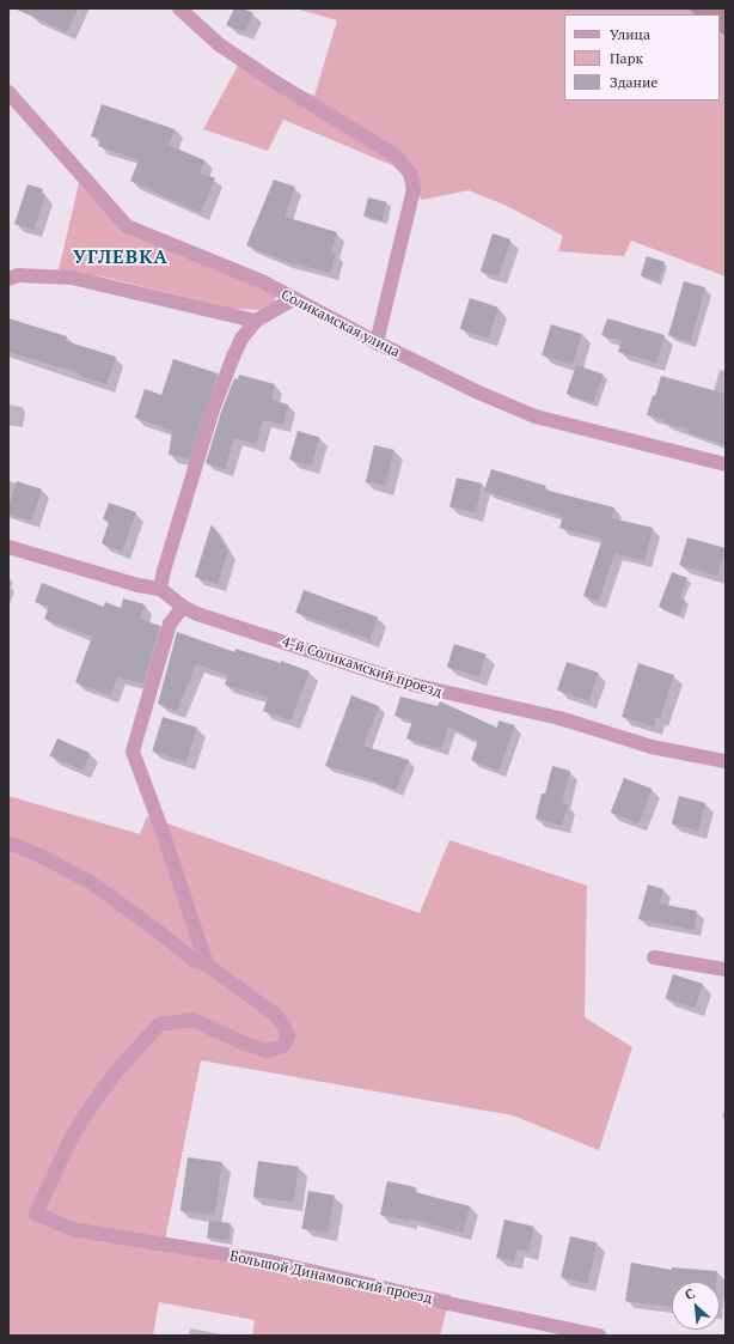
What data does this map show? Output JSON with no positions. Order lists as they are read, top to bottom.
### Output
{
  "streets": {
    "street": ["Соликамская улица", "4-й Соликамский проезд", "Большой Динамовский проезд"]
  },
  "districts": ["УГЛЕВКА"],
  "legend": ["Улица", "Парк", "Здание"],
  "north": "top left"
}
